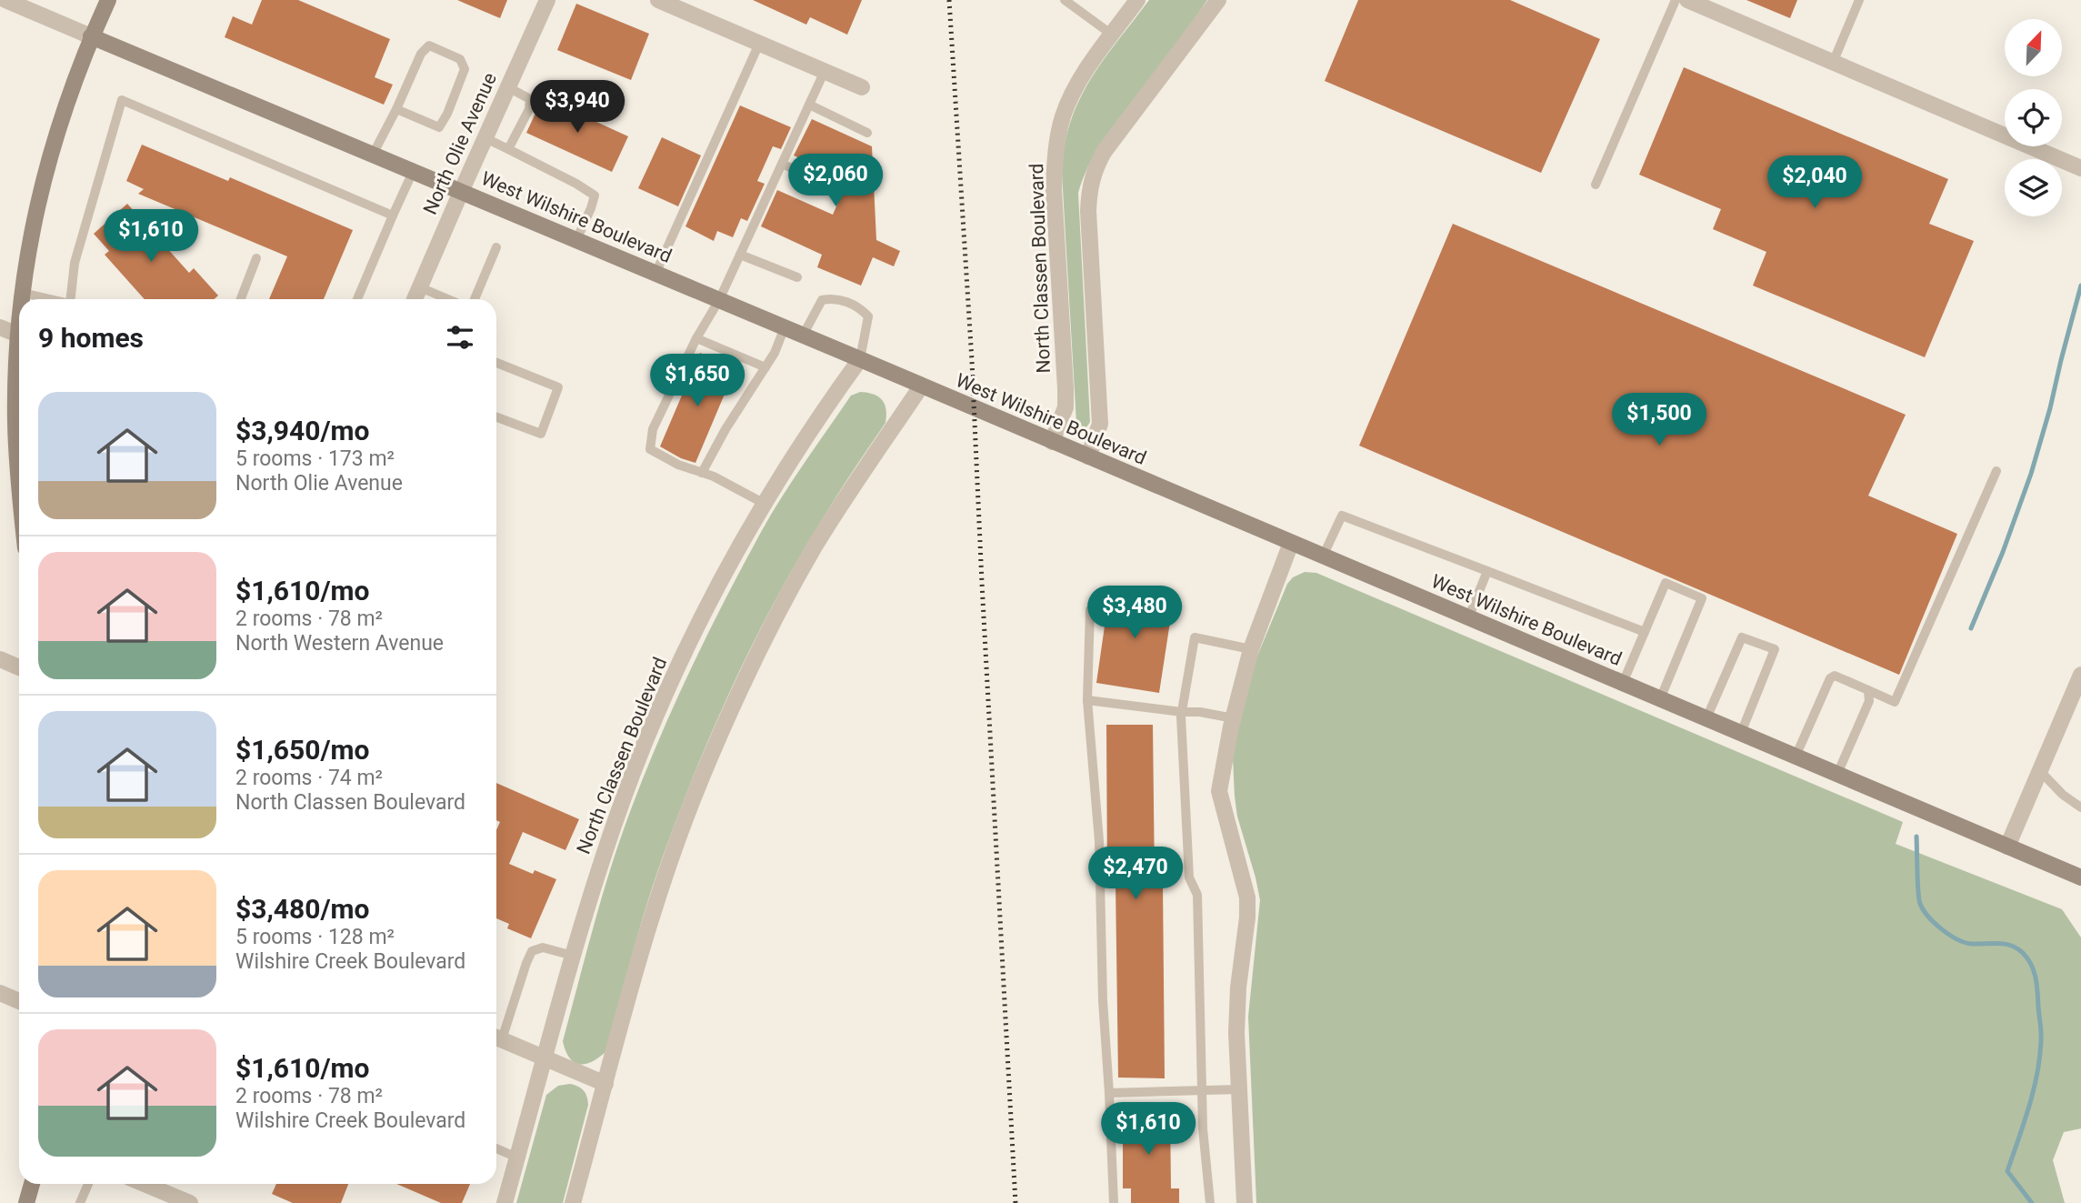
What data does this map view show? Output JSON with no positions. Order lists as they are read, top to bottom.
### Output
{
  "streets": {
    "main road": ["West Wilshire Boulevard"],
    "street": ["North Olie Avenue", "North Classen Boulevard"]
  },
  "crossings": [
    ["North Olie Avenue", "West Wilshire Boulevard"],
    ["West Wilshire Boulevard", "North Classen Boulevard"]
  ],
  "north": "top right",
  "page": {
    "price": [
      "$3,940",
      "$2,060",
      "$2,040",
      "$1,610",
      "$1,650",
      "$1,500",
      "$3,480",
      "$2,470",
      "$1,610"
    ],
    "heading": "9 homes",
    "list": [
      {
        "name": "$3,940/mo",
        "note": "5 rooms · 173 m² · North Olie Avenue"
      },
      {
        "name": "$1,610/mo",
        "note": "2 rooms · 78 m² · North Western Avenue"
      },
      {
        "name": "$1,650/mo",
        "note": "2 rooms · 74 m² · North Classen Boulevard"
      },
      {
        "name": "$3,480/mo",
        "note": "5 rooms · 128 m² · Wilshire Creek Boulevard"
      },
      {
        "name": "$1,610/mo",
        "note": "2 rooms · 78 m² · Wilshire Creek Boulevard"
      }
    ]
  }
}
